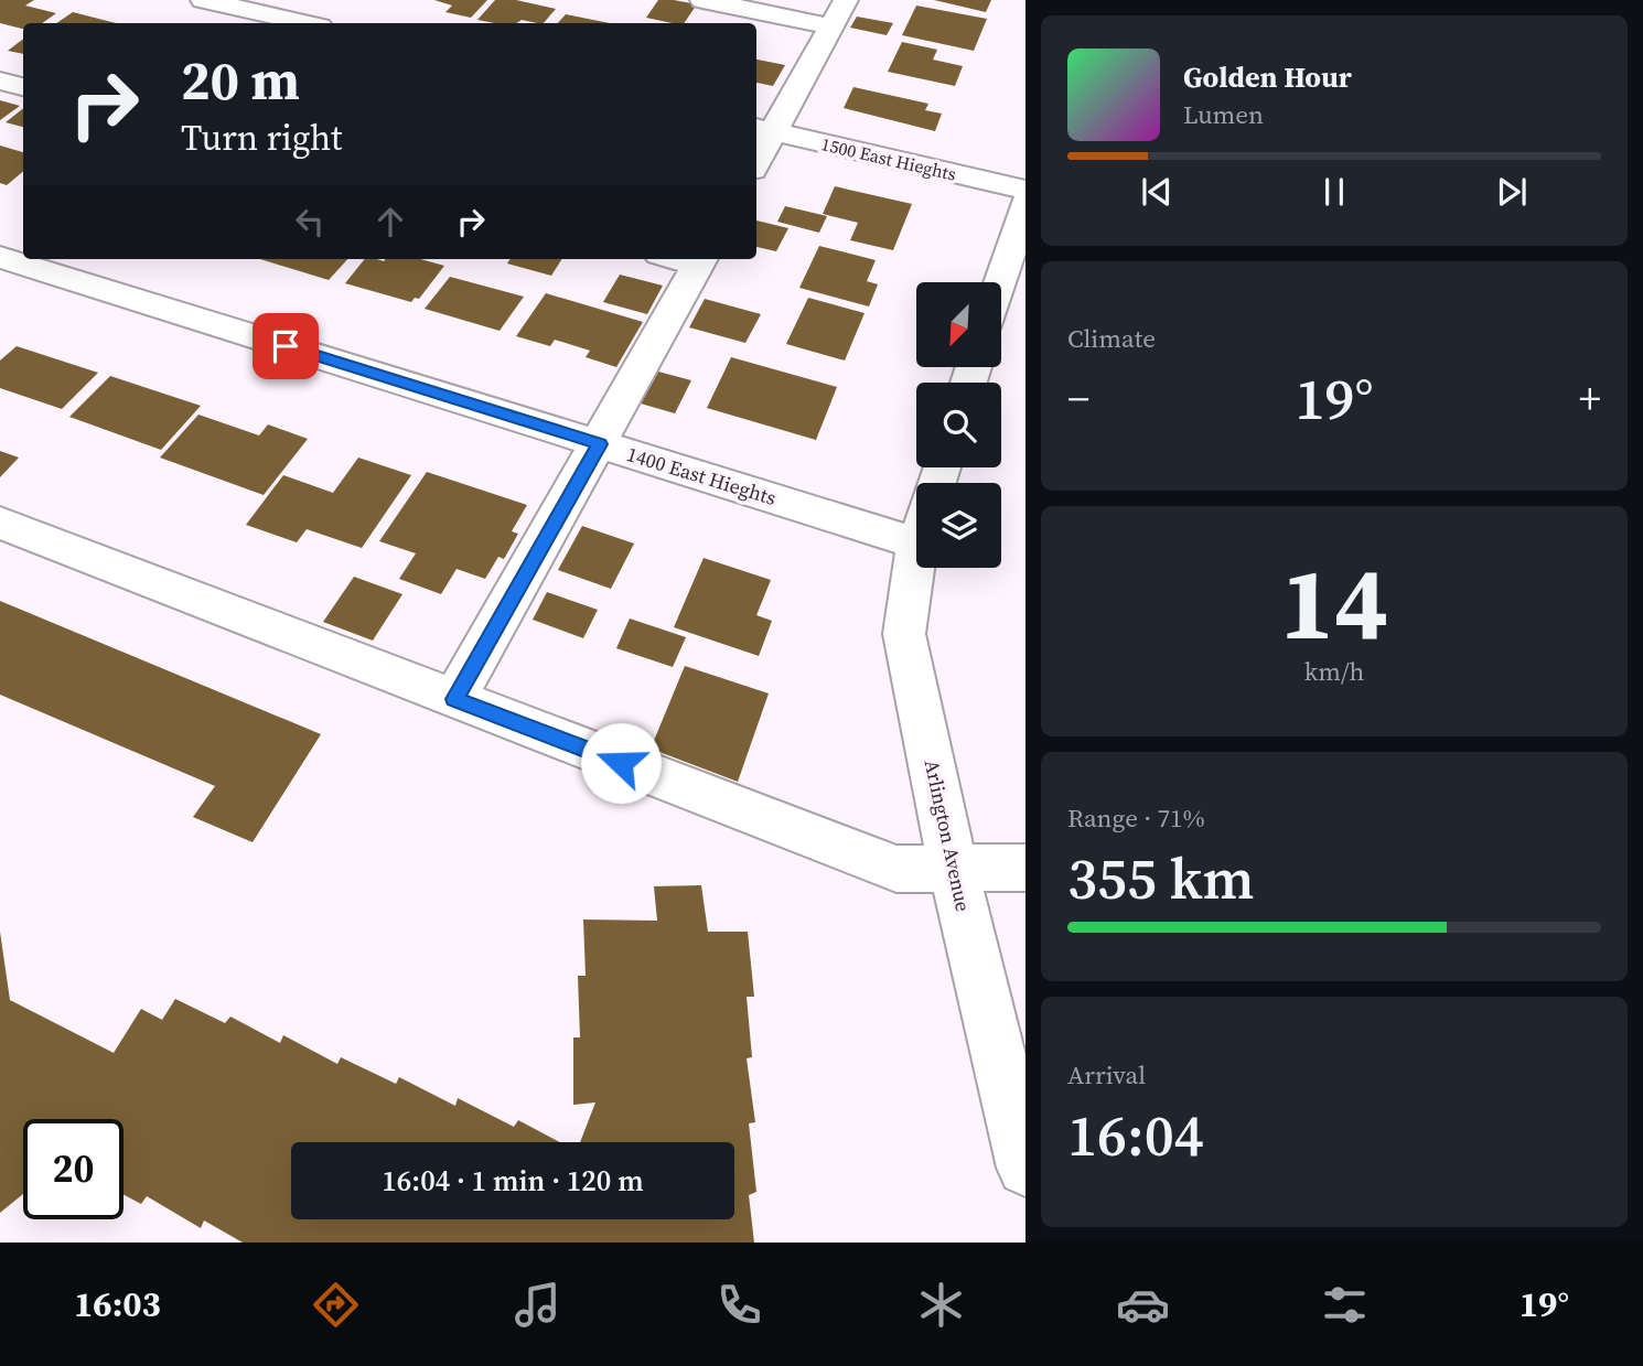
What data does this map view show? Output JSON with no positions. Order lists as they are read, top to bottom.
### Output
{
  "streets": {
    "street": ["1500 East Hieghts", "1400 East Hieghts", "Arlington Avenue"]
  },
  "north": "bottom left",
  "page": {
    "turn": ["20 m", "Turn right"],
    "song": ["Golden Hour", "Lumen"],
    "tile": [
      "Climate",
      ["14", "km/h"],
      ["Range · 71%", "355 km"],
      ["Arrival", "16:04"]
    ],
    "heat": ["−", "19°", "+"],
    "limit": "20",
    "trip": "16:04 · 1 min · 120 m",
    "tabs": ["16:03", "19°"]
  }
}
